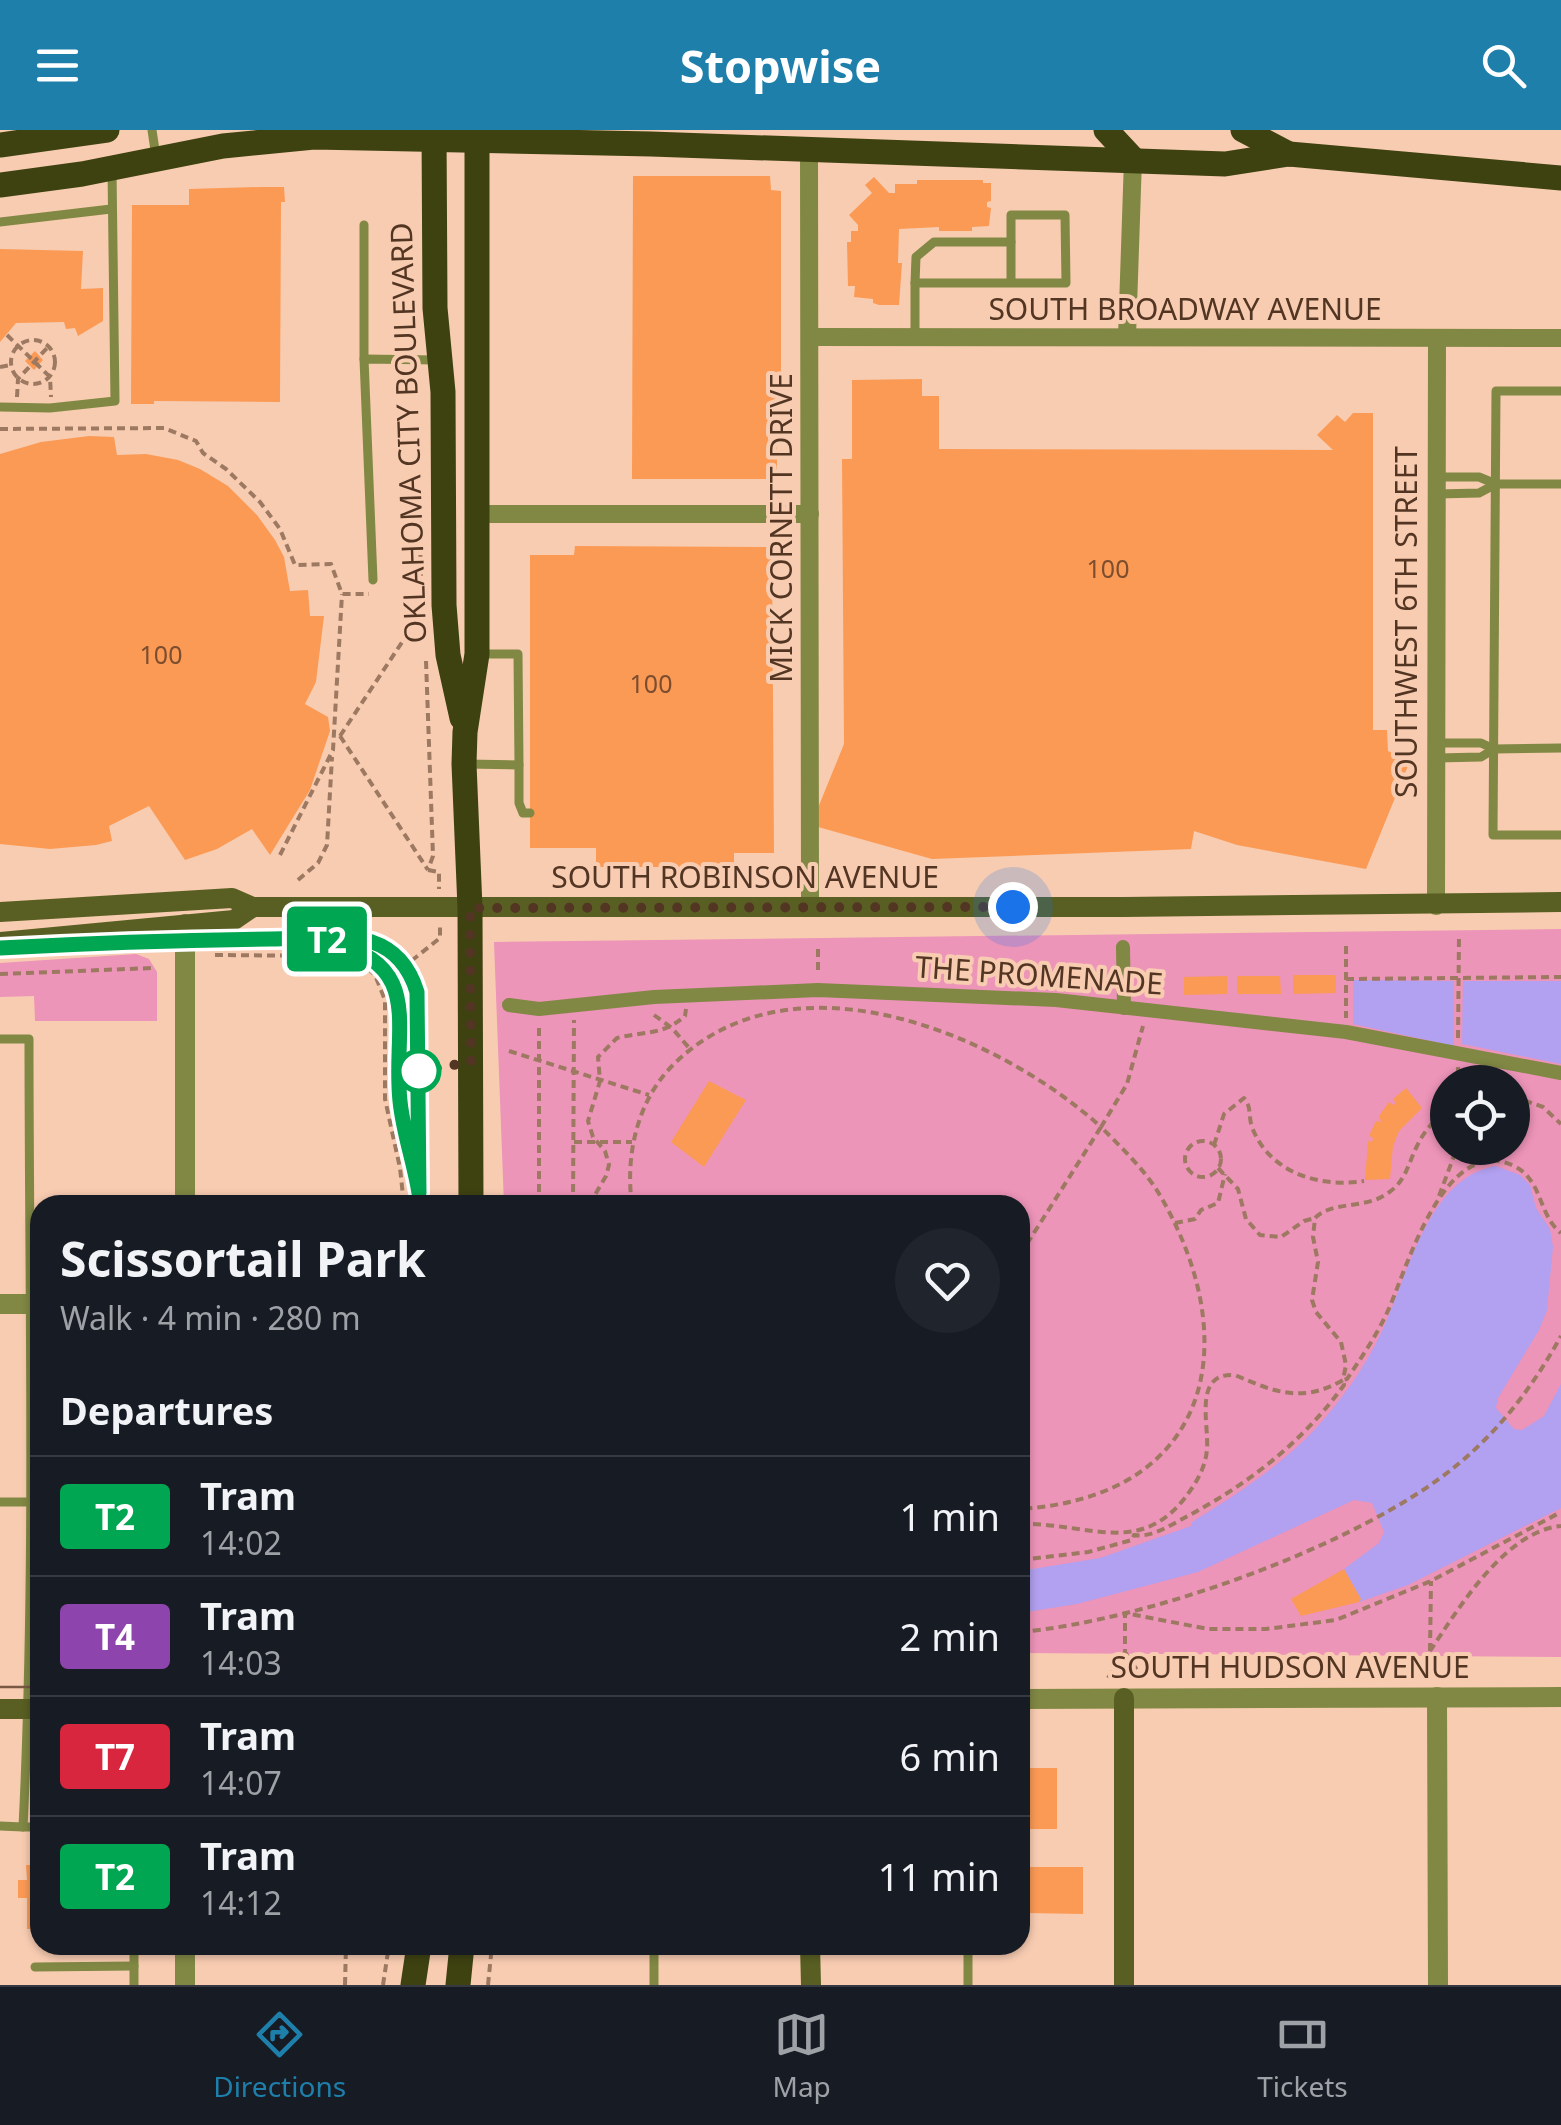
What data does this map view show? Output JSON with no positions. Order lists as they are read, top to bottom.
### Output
{
  "streets": {
    "main road": ["OKLAHOMA CITY BOULEVARD", "SOUTH ROBINSON AVENUE"],
    "street": [
      "SOUTH BROADWAY AVENUE",
      "MICK CORNETT DRIVE",
      "SOUTHWEST 6TH STREET",
      "THE PROMENADE",
      "SOUTH HUDSON AVENUE"
    ]
  },
  "crossings": [
    ["SOUTH BROADWAY AVENUE", "MICK CORNETT DRIVE"],
    ["SOUTH BROADWAY AVENUE", "SOUTHWEST 6TH STREET"],
    ["OKLAHOMA CITY BOULEVARD", "SOUTH ROBINSON AVENUE"],
    ["MICK CORNETT DRIVE", "SOUTH ROBINSON AVENUE"],
    ["SOUTHWEST 6TH STREET", "SOUTH ROBINSON AVENUE"]
  ],
  "lines": ["tram line T2"],
  "house_numbers": ["100", "100", "100"],
  "page": {
    "header": "Stopwise",
    "on_map": "T2",
    "heading": [
      ["Scissortail Park", "Walk · 4 min · 280 m"],
      "Departures"
    ],
    "list": [
      {
        "mark": "T2",
        "name": "Tram",
        "note": "14:02",
        "value": "1 min"
      },
      {
        "mark": "T4",
        "name": "Tram",
        "note": "14:03",
        "value": "2 min"
      },
      {
        "mark": "T7",
        "name": "Tram",
        "note": "14:07",
        "value": "6 min"
      },
      {
        "mark": "T2",
        "name": "Tram",
        "note": "14:12",
        "value": "11 min"
      }
    ],
    "tabs": ["Directions", "Map", "Tickets"]
  }
}
